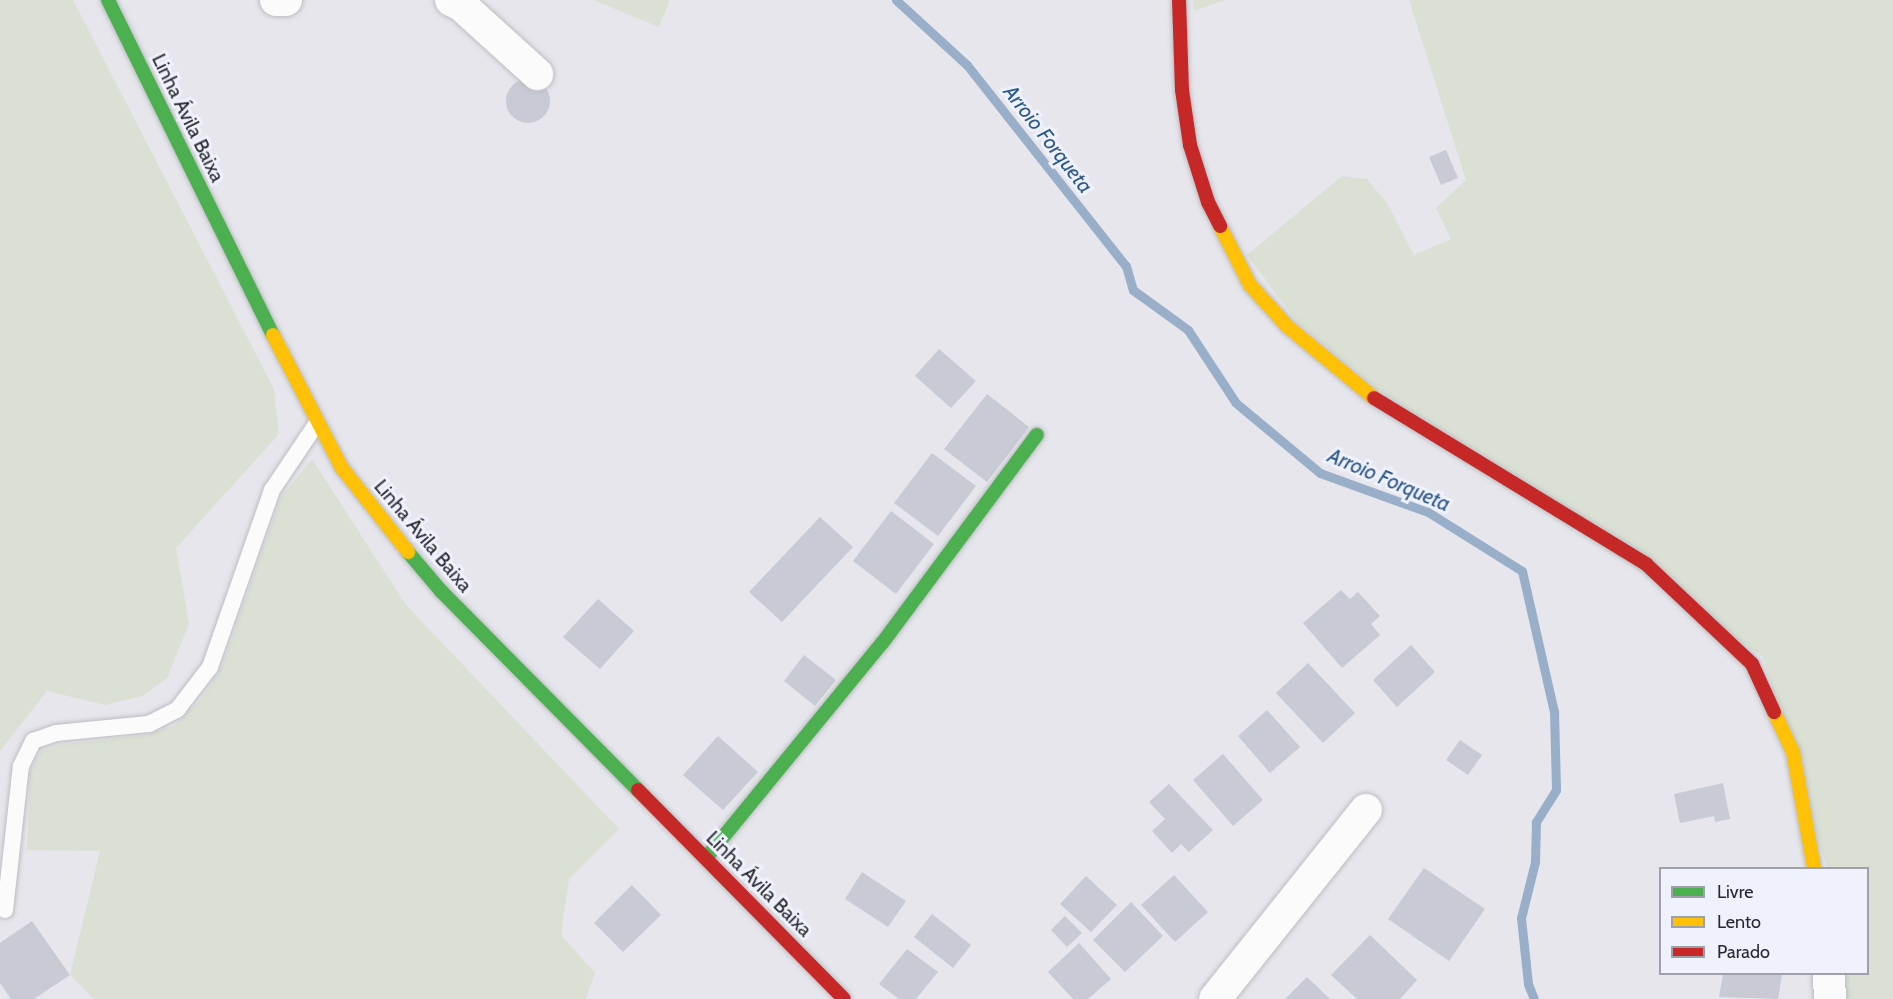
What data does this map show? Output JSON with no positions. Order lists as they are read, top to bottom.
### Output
{
  "streets": {
    "street": ["Linha Ávila Baixa"]
  },
  "water": ["Arroio Forqueta"],
  "legend": ["Livre", "Lento", "Parado"]
}
